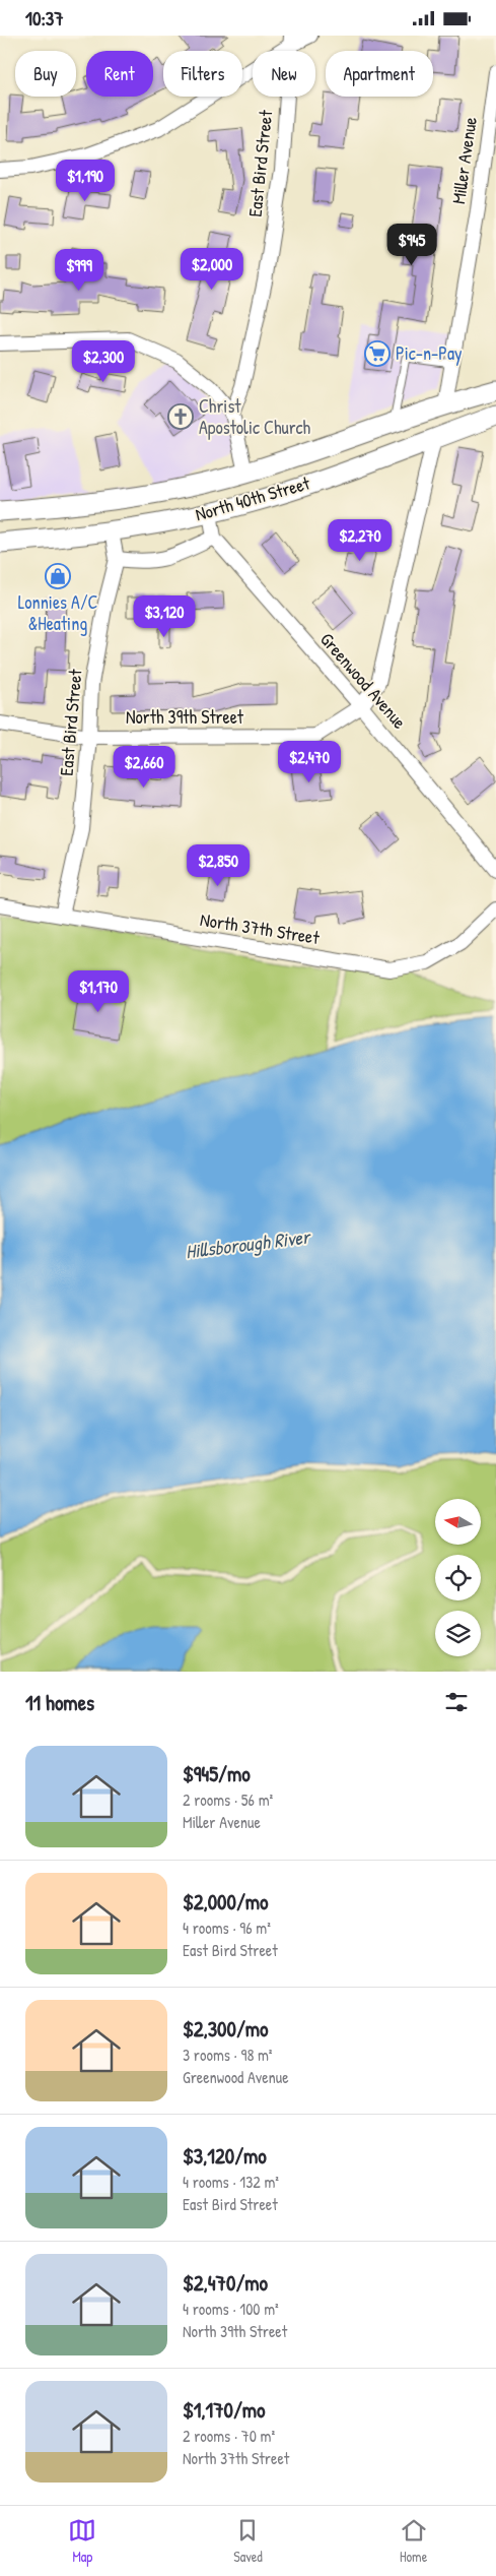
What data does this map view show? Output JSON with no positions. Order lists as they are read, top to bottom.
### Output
{
  "streets": {
    "main road": ["North 40th Street"],
    "street": [
      "Miller Avenue",
      "East Bird Street",
      "Greenwood Avenue",
      "North 39th Street",
      "North 37th Street"
    ]
  },
  "crossings": [
    ["Miller Avenue", "North 40th Street"],
    ["East Bird Street", "North 40th Street"],
    ["East Bird Street", "North 39th Street"],
    ["East Bird Street", "North 37th Street"],
    ["Greenwood Avenue", "North 39th Street"]
  ],
  "water": ["Hillsborough River"],
  "places": {
    "supermarket": ["Pic-n-Pay"],
    "church": ["Christ Apostolic Church"],
    "shop": ["Lonnies A/C &Heating"]
  },
  "north": "left",
  "page": {
    "status": "10:37",
    "chip": [
      "Buy",
      "Rent",
      "Filters",
      "New",
      "Apartment"
    ],
    "price": [
      "$1,190",
      "$945",
      "$2,000",
      "$999",
      "$2,300",
      "$2,270",
      "$3,120",
      "$2,470",
      "$2,660",
      "$2,850",
      "$1,170"
    ],
    "heading": "11 homes",
    "list": [
      {
        "name": "$945/mo",
        "note": "2 rooms · 56 m² · Miller Avenue"
      },
      {
        "name": "$2,000/mo",
        "note": "4 rooms · 96 m² · East Bird Street"
      },
      {
        "name": "$2,300/mo",
        "note": "3 rooms · 98 m² · Greenwood Avenue"
      },
      {
        "name": "$3,120/mo",
        "note": "4 rooms · 132 m² · East Bird Street"
      },
      {
        "name": "$2,470/mo",
        "note": "4 rooms · 100 m² · North 39th Street"
      },
      {
        "name": "$1,170/mo",
        "note": "2 rooms · 70 m² · North 37th Street"
      }
    ],
    "tabs": ["Map", "Saved", "Home"]
  }
}
